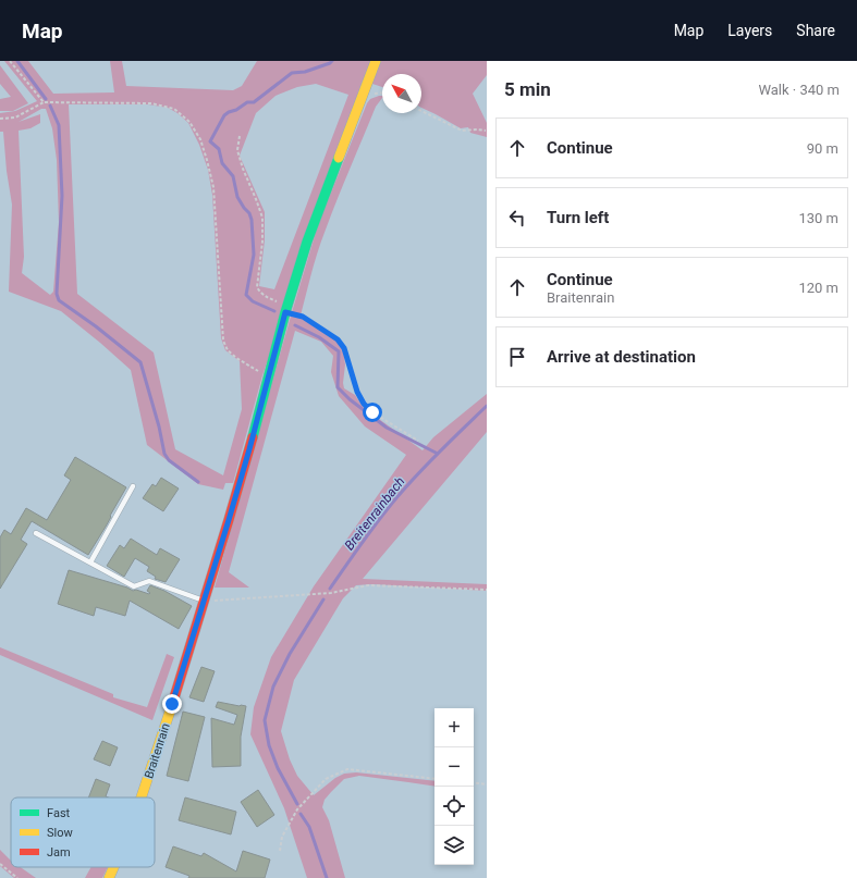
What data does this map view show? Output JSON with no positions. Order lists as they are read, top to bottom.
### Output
{
  "streets": {
    "street": ["Braitenrain"]
  },
  "water": ["Breitenrainbach"],
  "legend": ["Fast", "Slow", "Jam"],
  "north": "top left",
  "page": {
    "header": "Map",
    "nav": ["Map", "Layers", "Share"],
    "heading": ["5 min", "Walk · 340 m"],
    "list": [
      ["Continue", "90 m"],
      ["Turn left", "130 m"],
      ["Continue", "Braitenrain", "120 m"],
      "Arrive at destination"
    ],
    "map_buttons": ["+", "−"]
  }
}
